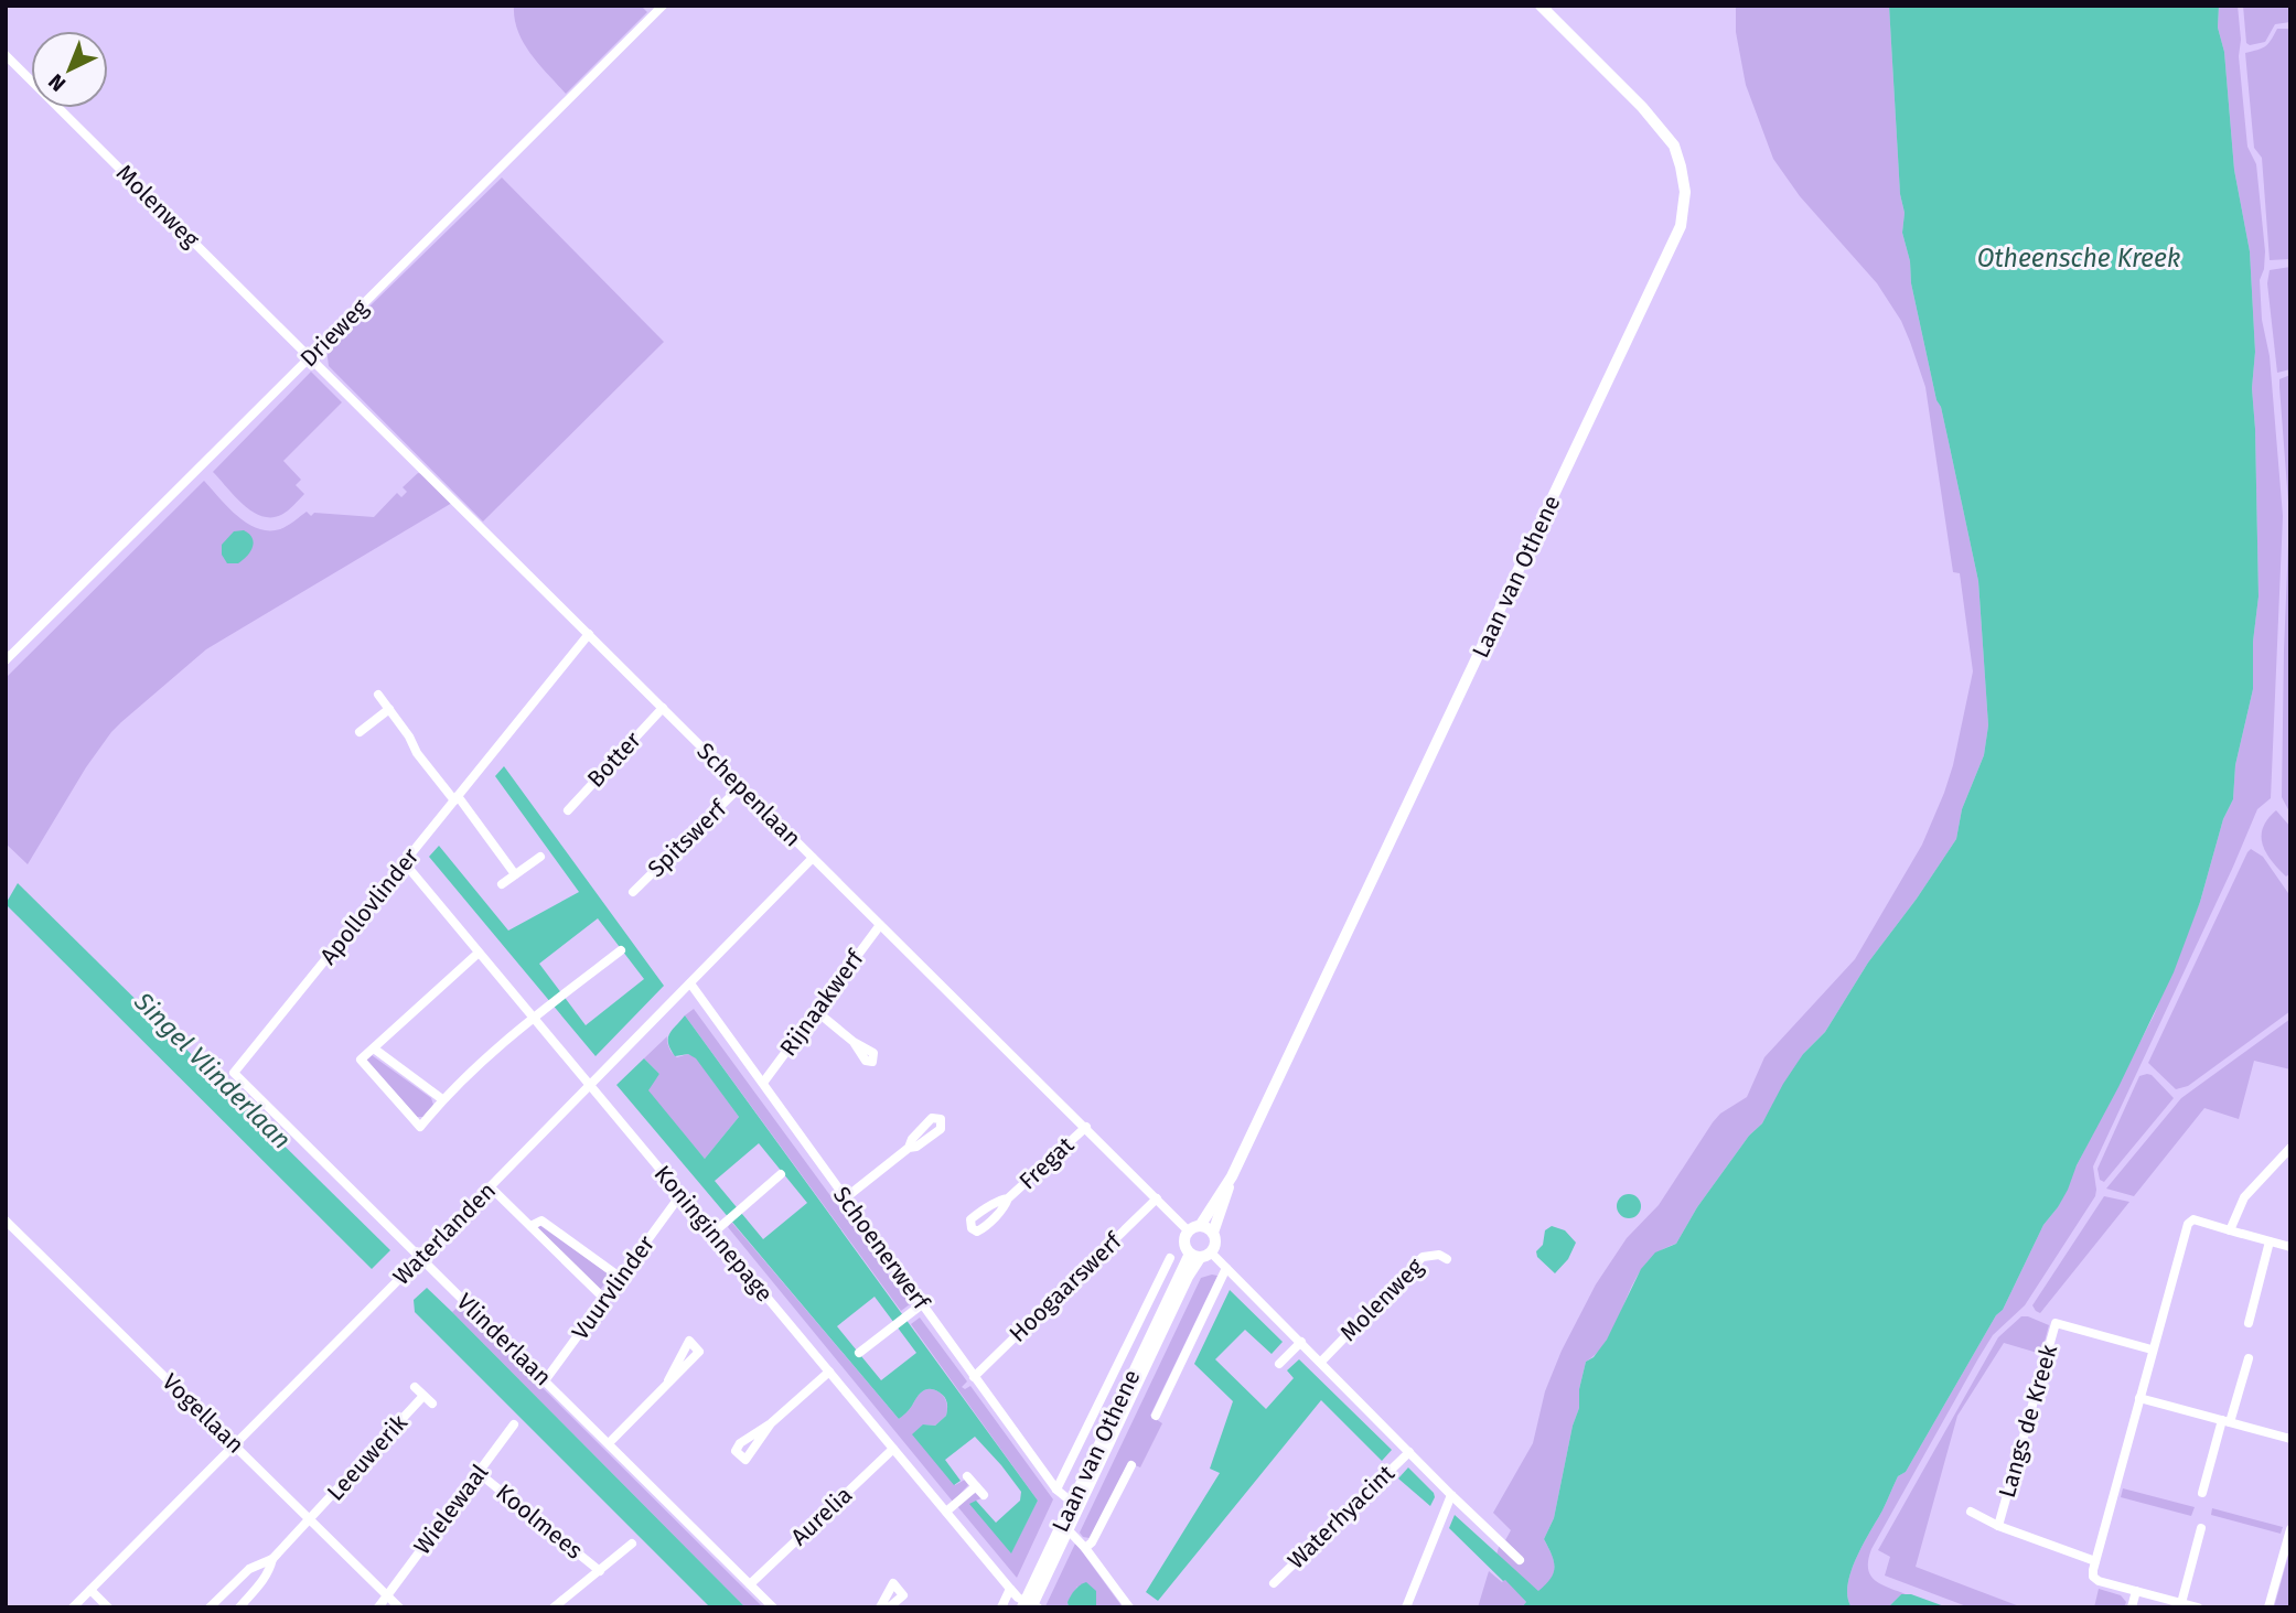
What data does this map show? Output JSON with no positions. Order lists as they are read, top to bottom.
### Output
{
  "streets": {
    "street": [
      "Molenweg",
      "Drieweg",
      "Laan van Othene",
      "Botter",
      "Schepenlaan",
      "Spitswerf",
      "Apollovlinder",
      "Rijnaakwerf",
      "Fregat",
      "Waterlanden",
      "Koninginnepage",
      "Schoenerwerf",
      "Vuurvlinder",
      "Hoogaarswerf",
      "Vlinderlaan",
      "Vogellaan",
      "Langs de Kreek",
      "Leeuwerik",
      "Wielewaal",
      "Aurelia",
      "Waterhyacint",
      "Koolmees"
    ]
  },
  "crossings": [
    ["Molenweg", "Drieweg"],
    ["Molenweg", "Schepenlaan"],
    ["Molenweg", "Waterhyacint"],
    ["Drieweg", "Schepenlaan"],
    ["Laan van Othene", "Schepenlaan"],
    ["Laan van Othene", "Koninginnepage"],
    ["Laan van Othene", "Schoenerwerf"],
    ["Laan van Othene", "Waterhyacint"],
    ["Botter", "Schepenlaan"],
    ["Schepenlaan", "Spitswerf"],
    ["Schepenlaan", "Apollovlinder"],
    ["Schepenlaan", "Rijnaakwerf"],
    ["Schepenlaan", "Fregat"],
    ["Schepenlaan", "Waterlanden"],
    ["Schepenlaan", "Hoogaarswerf"],
    ["Schepenlaan", "Waterhyacint"],
    ["Apollovlinder", "Koninginnepage"],
    ["Apollovlinder", "Vlinderlaan"],
    ["Rijnaakwerf", "Schoenerwerf"],
    ["Waterlanden", "Koninginnepage"],
    ["Waterlanden", "Schoenerwerf"],
    ["Waterlanden", "Vlinderlaan"],
    ["Waterlanden", "Vogellaan"],
    ["Koninginnepage", "Vuurvlinder"],
    ["Koninginnepage", "Aurelia"],
    ["Schoenerwerf", "Hoogaarswerf"],
    ["Vuurvlinder", "Vlinderlaan"],
    ["Vlinderlaan", "Aurelia"],
    ["Vogellaan", "Leeuwerik"],
    ["Vogellaan", "Wielewaal"],
    ["Wielewaal", "Koolmees"]
  ],
  "water": ["Otheensche Kreek", "Singel Vlinderlaan"],
  "north": "bottom left"
}
